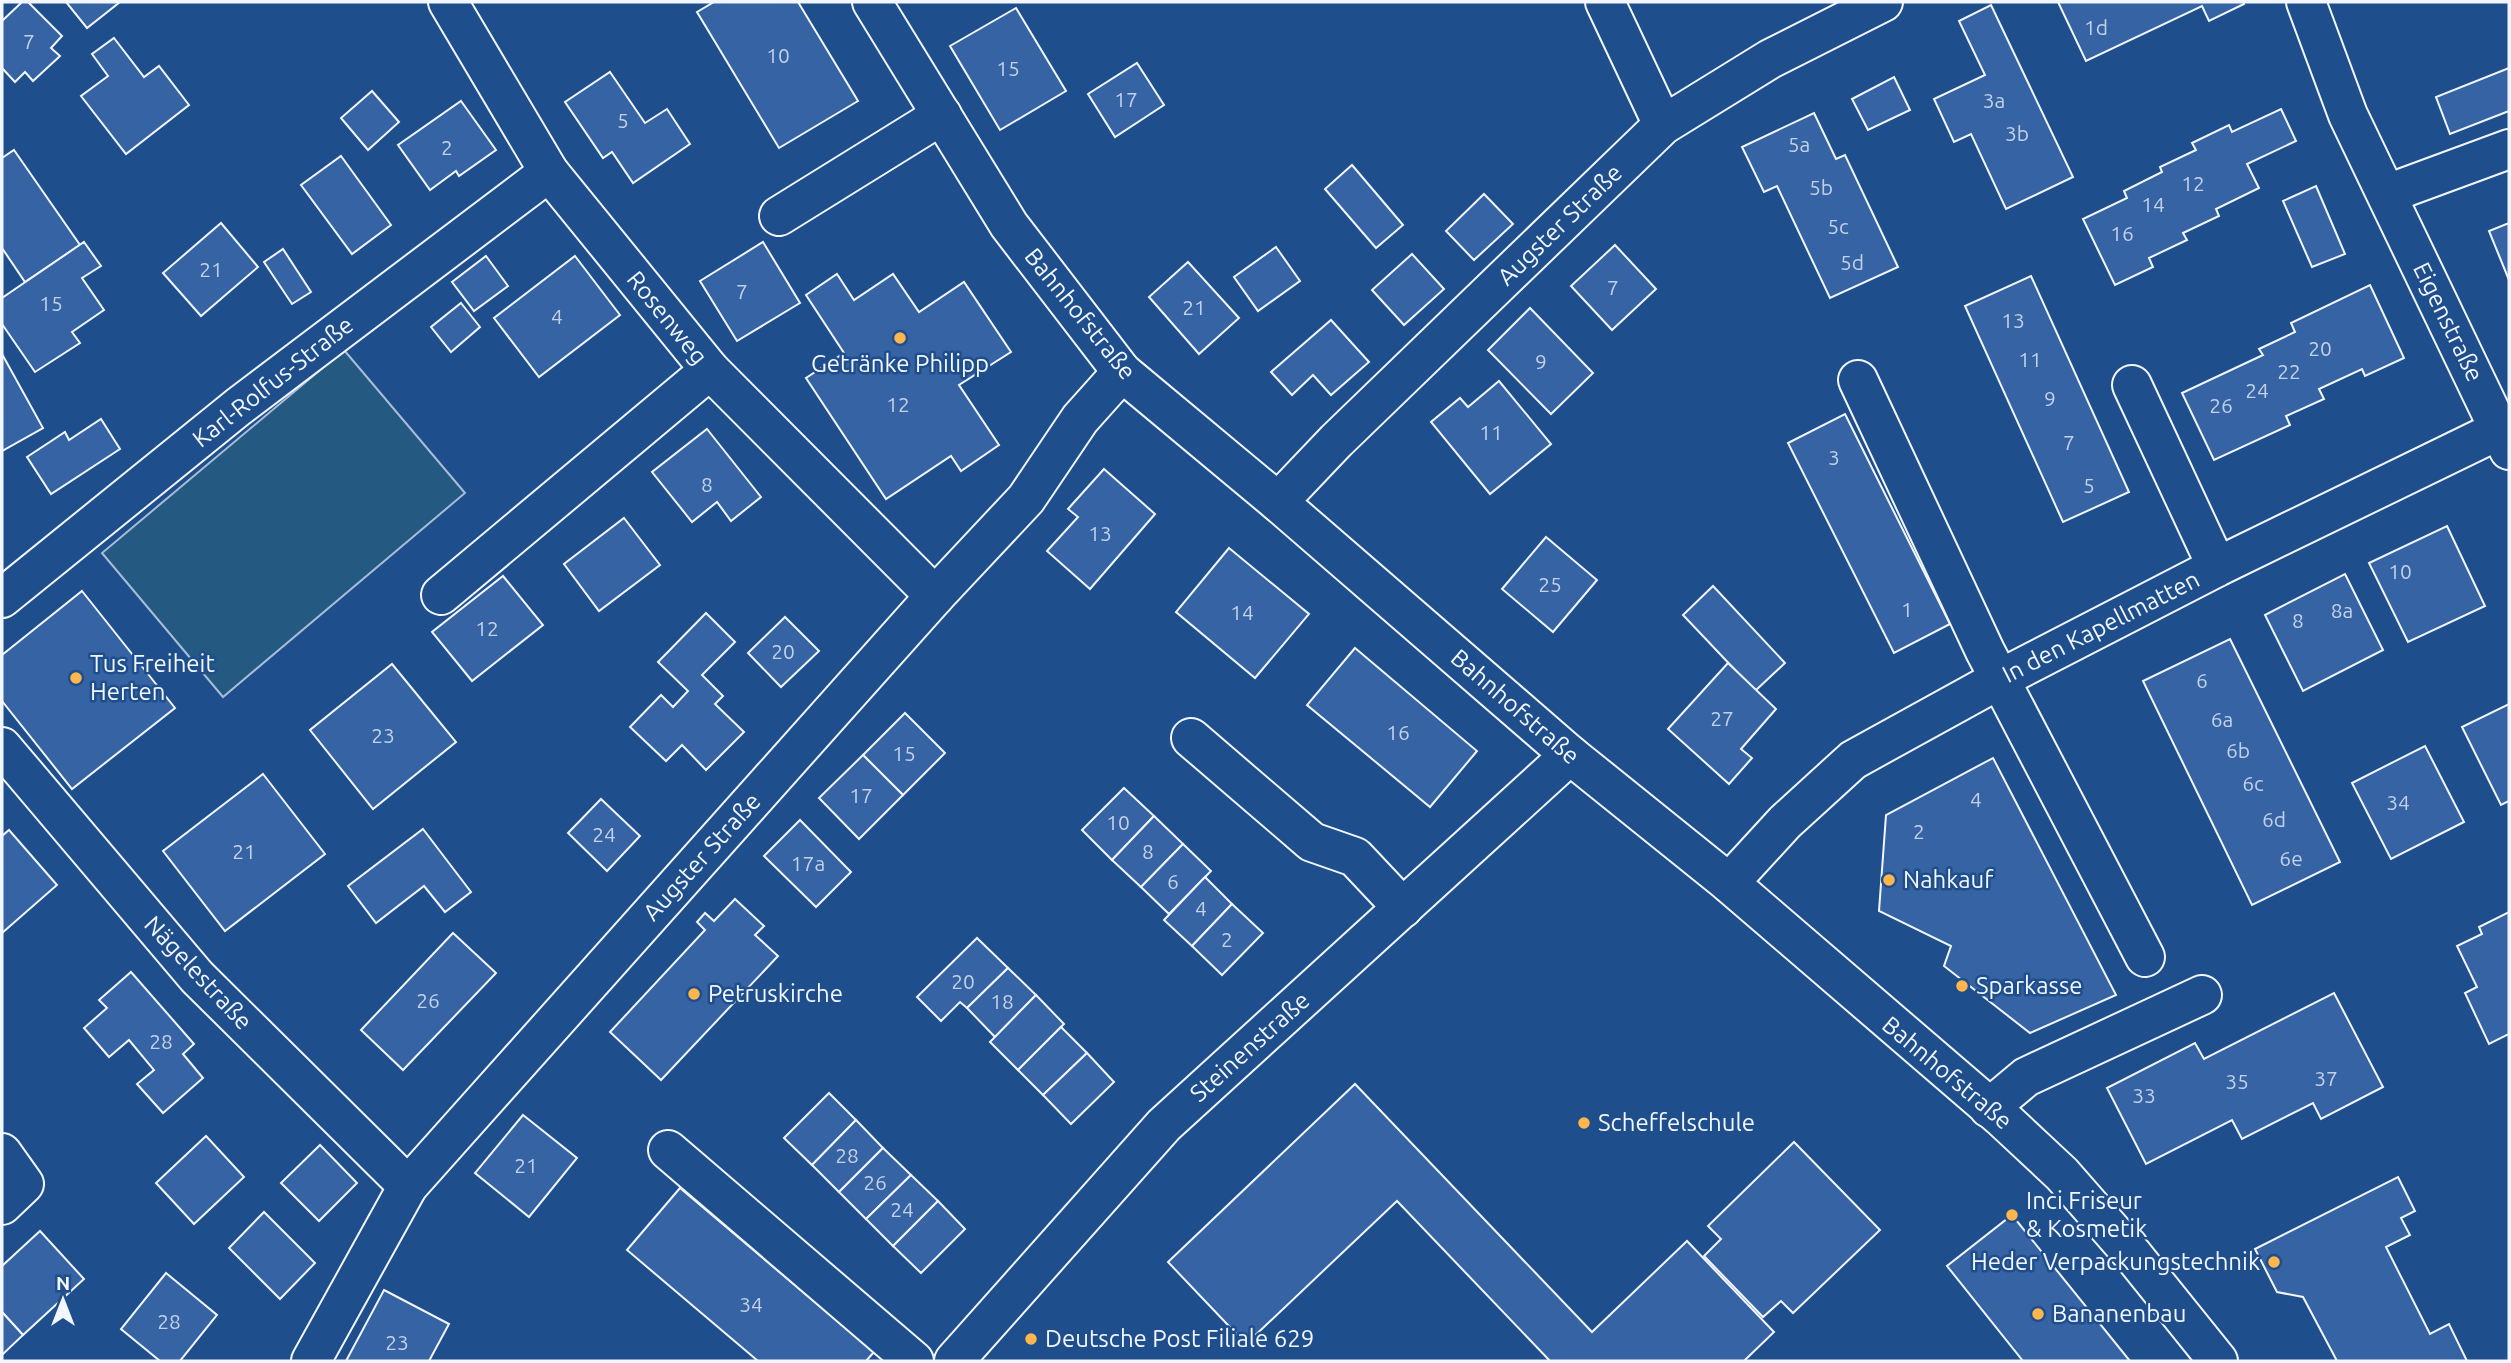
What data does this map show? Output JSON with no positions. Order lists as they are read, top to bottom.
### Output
{
  "streets": {
    "street": [
      "Augster Straße",
      "Bahnhofstraße",
      "Rosenweg",
      "Eigenstraße",
      "Karl-Rolfus-Straße",
      "In den Kapellmatten",
      "Nägelestraße",
      "Steinenstraße"
    ]
  },
  "crossings": [
    ["Augster Straße", "Bahnhofstraße"],
    ["Augster Straße", "Rosenweg"],
    ["Augster Straße", "Nägelestraße"],
    ["Bahnhofstraße", "In den Kapellmatten"],
    ["Bahnhofstraße", "Steinenstraße"],
    ["Rosenweg", "Karl-Rolfus-Straße"],
    ["Eigenstraße", "In den Kapellmatten"]
  ],
  "places": [
    "Getränke Philipp",
    "Tus Freiheit Herten",
    "Nahkauf",
    "Sparkasse",
    "Petruskirche",
    "Scheffelschule",
    "Inci Friseur & Kosmetik",
    "Heder Verpackungstechnik",
    "Bananenbau",
    "Deutsche Post Filiale 629"
  ],
  "house_numbers": [
    "1d",
    "7",
    "10",
    "15",
    "17",
    "3a",
    "5",
    "3b",
    "5a",
    "2",
    "12",
    "5b",
    "14",
    "5c",
    "16",
    "5d",
    "21",
    "7",
    "7",
    "15",
    "21",
    "4",
    "13",
    "20",
    "11",
    "9",
    "22",
    "24",
    "9",
    "12",
    "26",
    "11",
    "7",
    "3",
    "8",
    "5",
    "13",
    "10",
    "25",
    "1",
    "8a",
    "14",
    "8",
    "12",
    "20",
    "6",
    "27",
    "6a",
    "16",
    "23",
    "6b",
    "15",
    "6c",
    "17",
    "4",
    "34",
    "6d",
    "10",
    "2",
    "24",
    "21",
    "8",
    "6e",
    "17a",
    "6",
    "4",
    "2",
    "20",
    "26",
    "18",
    "28",
    "37",
    "35",
    "33",
    "28",
    "21",
    "26",
    "24",
    "34",
    "28",
    "23"
  ],
  "north": "top"
}
